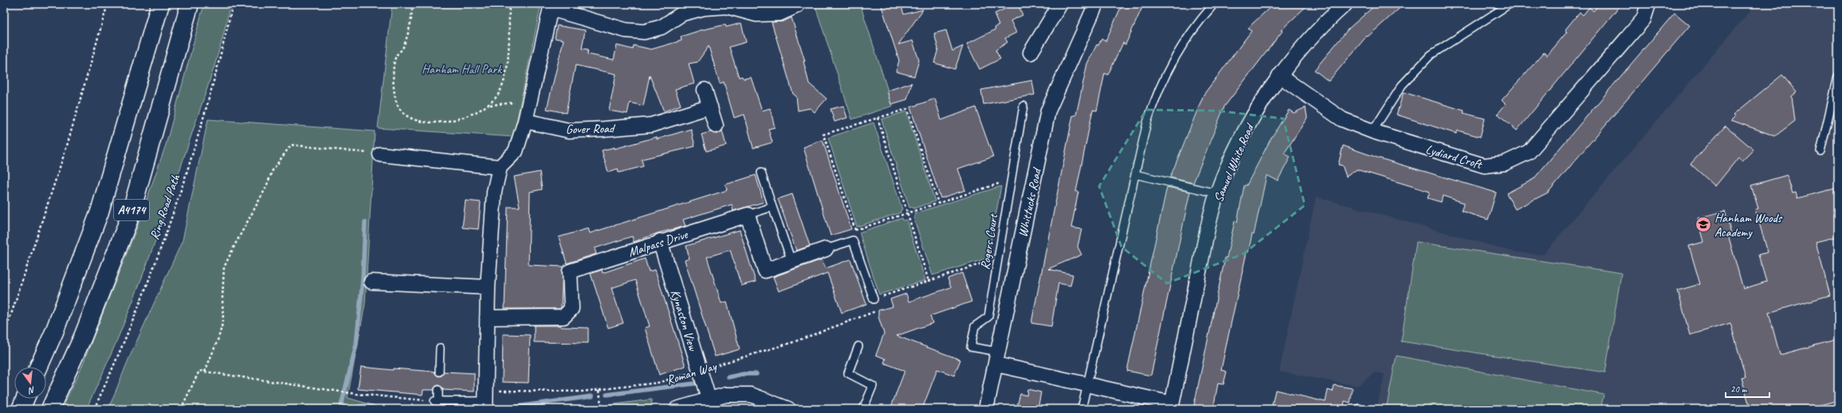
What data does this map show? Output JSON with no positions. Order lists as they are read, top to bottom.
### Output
{
  "streets": {
    "highway": ["A4174"],
    "street": [
      "Gover Road",
      "Lydiard Croft",
      "Samuel White Road",
      "Whittucks Road",
      "Malpass Drive",
      "Kynaston View"
    ],
    "lane": ["Rogers Court"],
    "path": ["Ring Road Path", "Roman Way"]
  },
  "crossings": [
    ["Lydiard Croft", "Samuel White Road"],
    ["Whittucks Road", "Rogers Court"],
    ["Malpass Drive", "Kynaston View"],
    ["Kynaston View", "Roman Way"]
  ],
  "parks": ["Hanham Hall Park"],
  "places": {
    "school or university": ["Hanham Woods Academy"]
  },
  "scale_bar": "20 m",
  "north": "bottom"
}
